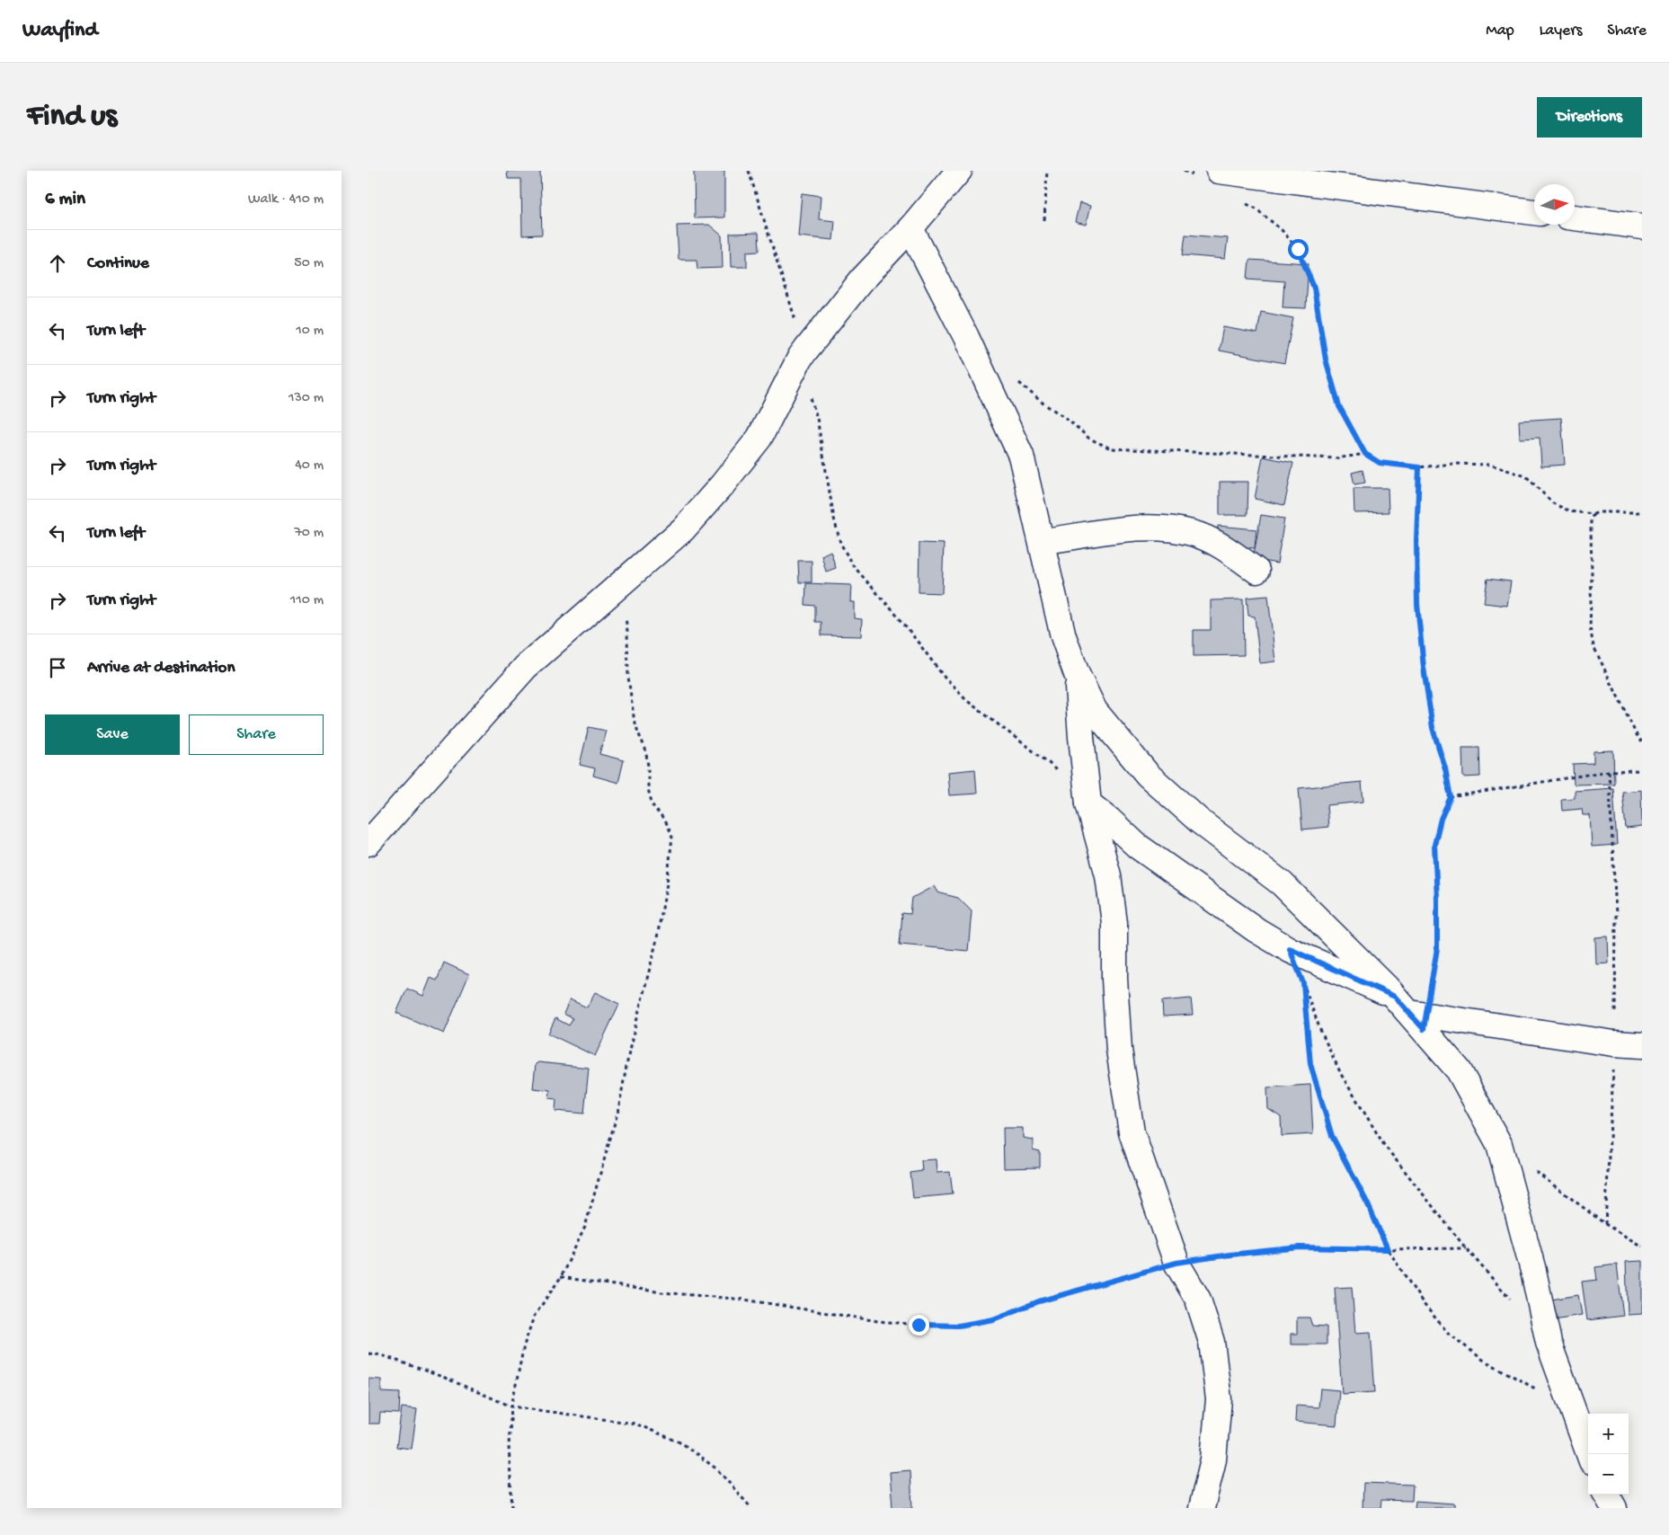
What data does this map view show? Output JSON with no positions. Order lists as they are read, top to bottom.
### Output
{
  "north": "right",
  "page": {
    "header": "Wayfind",
    "nav": ["Map", "Layers", "Share"],
    "buttons": [
      "Directions",
      ["Save", "Share"]
    ],
    "title": "Find us",
    "heading": ["6 min", "Walk · 410 m"],
    "list": [
      ["Continue", "50 m"],
      ["Turn left", "10 m"],
      ["Turn right", "130 m"],
      ["Turn right", "40 m"],
      ["Turn left", "70 m"],
      ["Turn right", "110 m"],
      "Arrive at destination"
    ],
    "map_buttons": ["+", "−"]
  }
}
